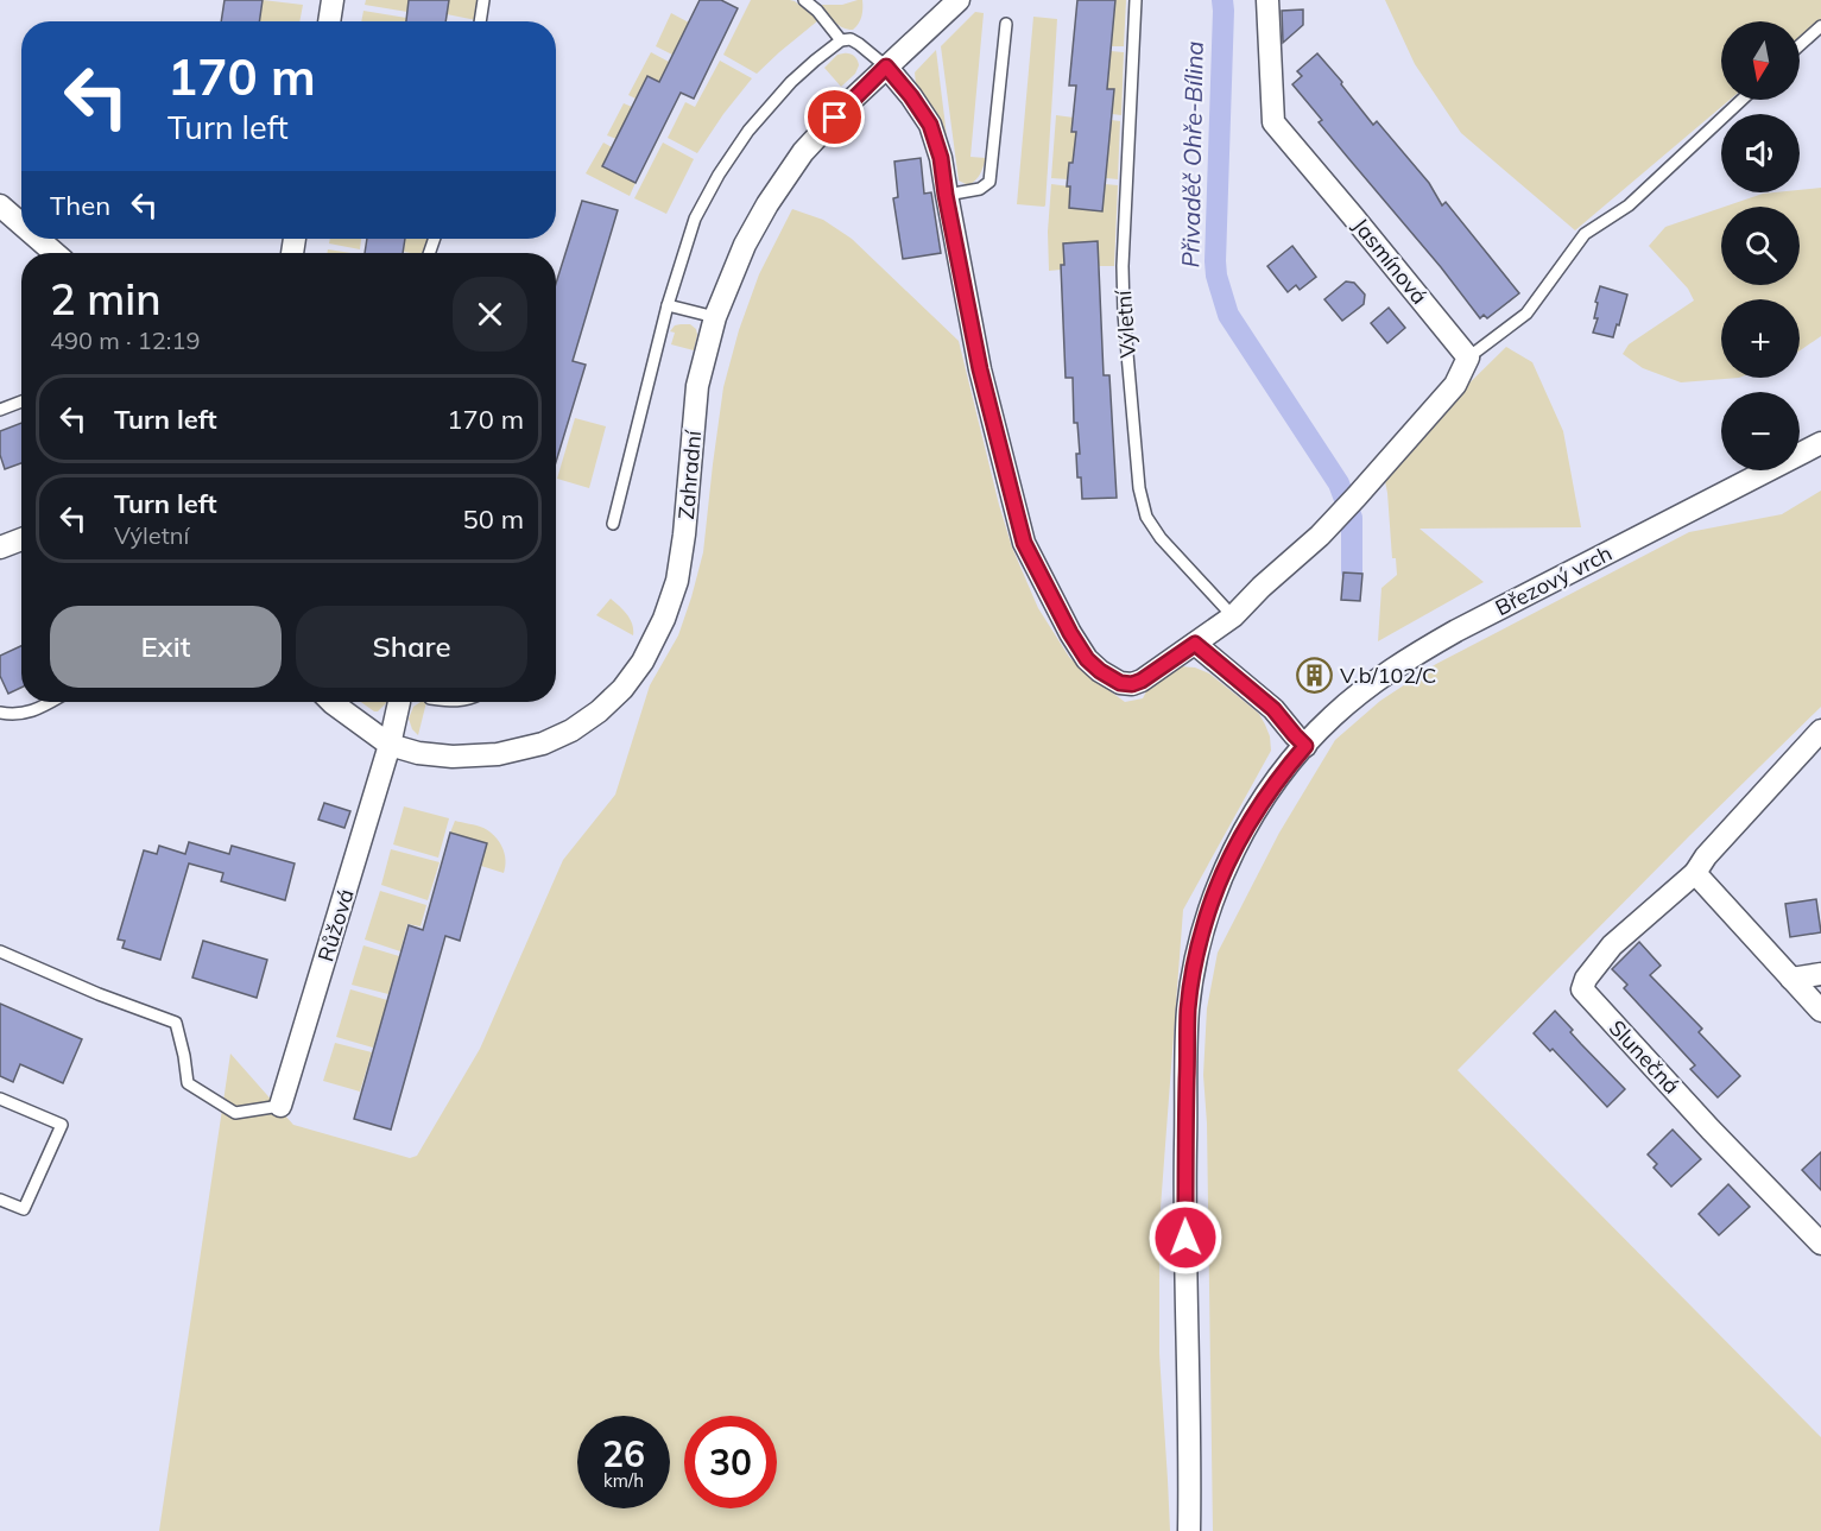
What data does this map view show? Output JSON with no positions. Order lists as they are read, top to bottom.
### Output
{
  "streets": {
    "street": [
      "Jasmínová",
      "Zahradní",
      "Březový vrch",
      "Růžová",
      "Slunečná"
    ],
    "lane": ["Výletní"]
  },
  "crossings": [
    ["Zahradní", "Růžová"]
  ],
  "water": ["Přivaděč Ohře-Bílina"],
  "places": {
    "building": ["V.b/102/C"]
  },
  "north": "bottom",
  "page": {
    "map_buttons": ["+", "−"],
    "turn": ["170 m", "Turn left"],
    "then": "Then",
    "heading": ["2 min", "490 m · 12:19"],
    "list": [
      {
        "name": "Turn left",
        "value": "170 m"
      },
      {
        "name": "Turn left",
        "note": "Výletní",
        "value": "50 m"
      }
    ],
    "buttons": ["Exit", "Share"],
    "speed": "26 km/h",
    "limit": "30"
  }
}
